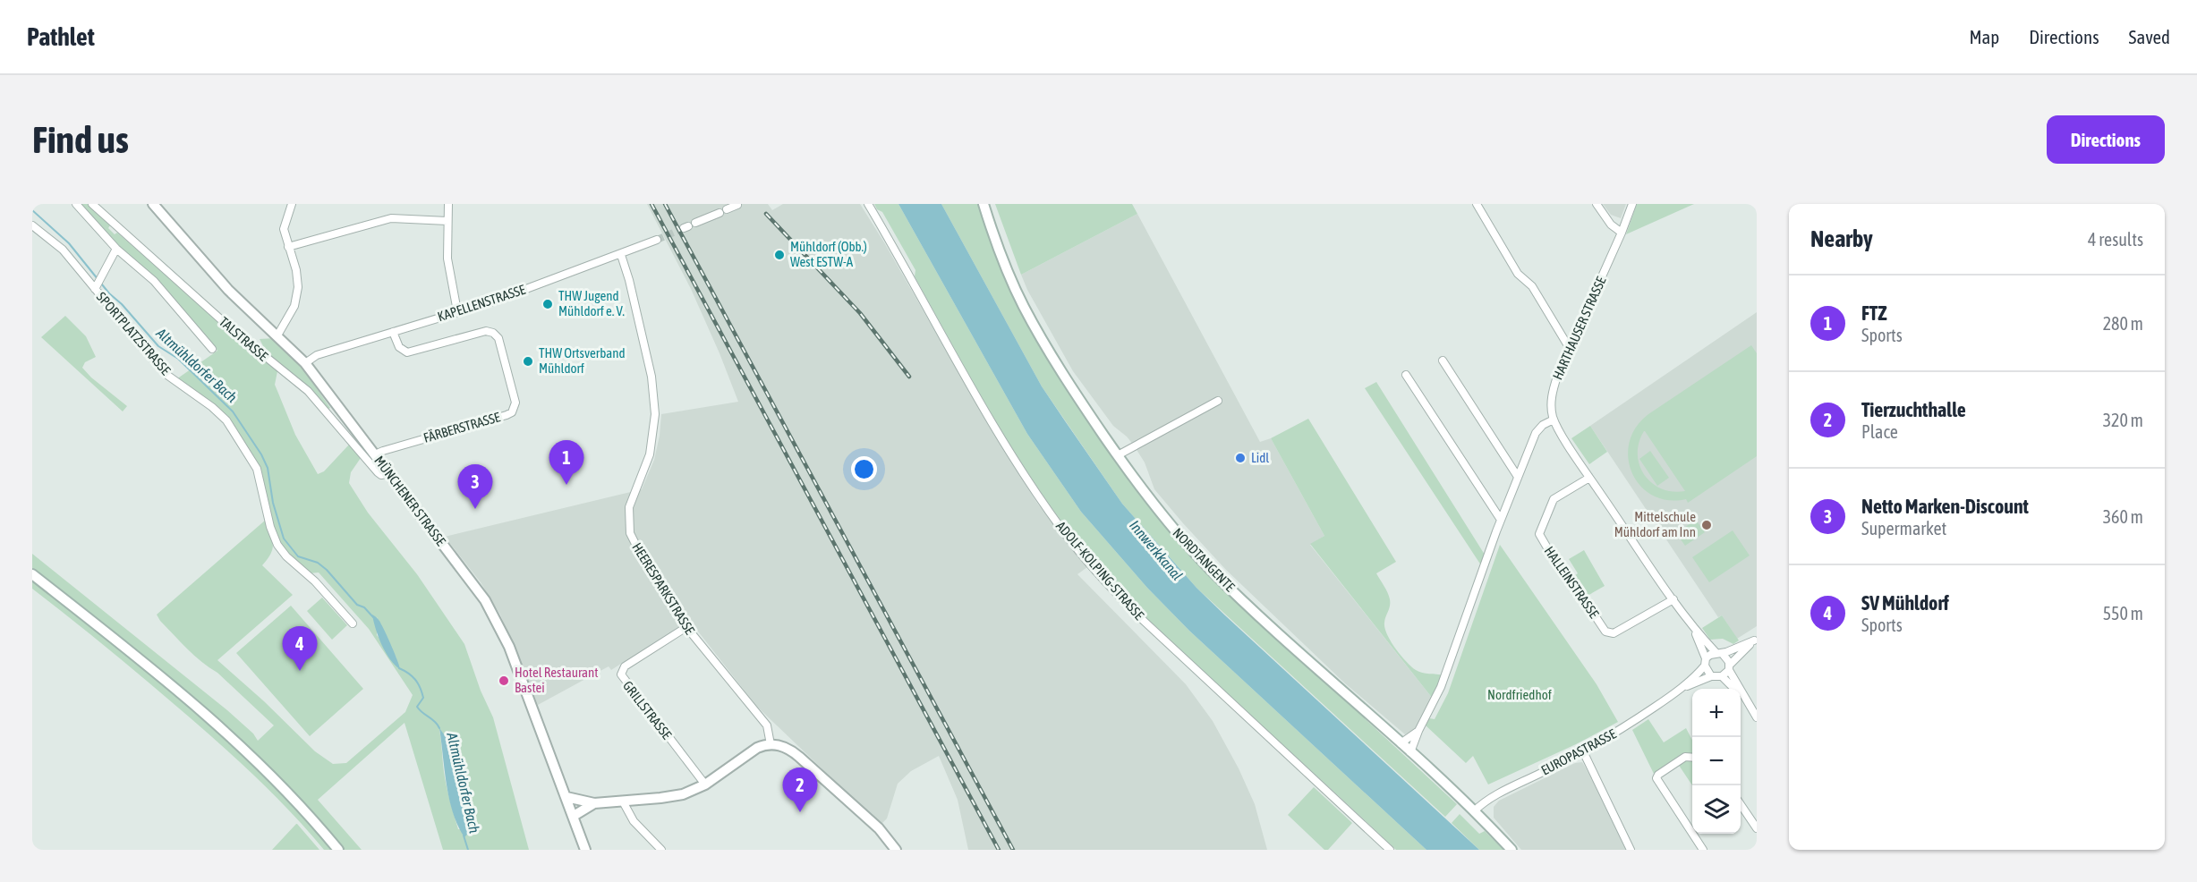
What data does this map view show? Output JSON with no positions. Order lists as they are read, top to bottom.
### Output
{
  "streets": {
    "main road": ["MÜNCHENER STRASSE", "NORDTANGENTE"],
    "street": [
      "KAPELLENSTRASSE",
      "HARTHAUSER STRASSE",
      "SPORTPLATZSTRASSE",
      "TALSTRASSE",
      "FÄRBERSTRASSE",
      "ADOLF-KOLPING-STRASSE",
      "HALLEINSTRASSE",
      "HEERESPARKSTRASSE",
      "GRILLSTRASSE",
      "EUROPASTRASSE"
    ]
  },
  "crossings": [
    ["KAPELLENSTRASSE", "FÄRBERSTRASSE"],
    ["KAPELLENSTRASSE", "MÜNCHENER STRASSE"],
    ["KAPELLENSTRASSE", "HEERESPARKSTRASSE"],
    ["TALSTRASSE", "MÜNCHENER STRASSE"],
    ["FÄRBERSTRASSE", "MÜNCHENER STRASSE"],
    ["NORDTANGENTE", "EUROPASTRASSE"],
    ["HEERESPARKSTRASSE", "GRILLSTRASSE"]
  ],
  "water": ["Altmühldorfer Bach", "Innwerkkanal"],
  "parks": ["Nordfriedhof"],
  "places": [
    "Mühldorf (Obb.) West ESTW-A",
    "THW Jugend Mühldorf e. V.",
    "THW Ortsverband Mühldorf",
    "Lidl",
    "Mittelschule Mühldorf am Inn",
    "Hotel Restaurant Bastei"
  ],
  "page": {
    "header": "Pathlet",
    "nav": ["Map", "Directions", "Saved"],
    "buttons": "Directions",
    "title": "Find us",
    "heading": ["Nearby", "4 results"],
    "list": [
      {
        "mark": "1",
        "name": "FTZ",
        "note": "Sports",
        "value": "280 m"
      },
      {
        "mark": "2",
        "name": "Tierzuchthalle",
        "note": "Place",
        "value": "320 m"
      },
      {
        "mark": "3",
        "name": "Netto Marken-Discount",
        "note": "Supermarket",
        "value": "360 m"
      },
      {
        "mark": "4",
        "name": "SV Mühldorf",
        "note": "Sports",
        "value": "550 m"
      }
    ],
    "pins": [
      "1",
      "3",
      "4",
      "2"
    ],
    "map_buttons": ["+", "−"]
  }
}
